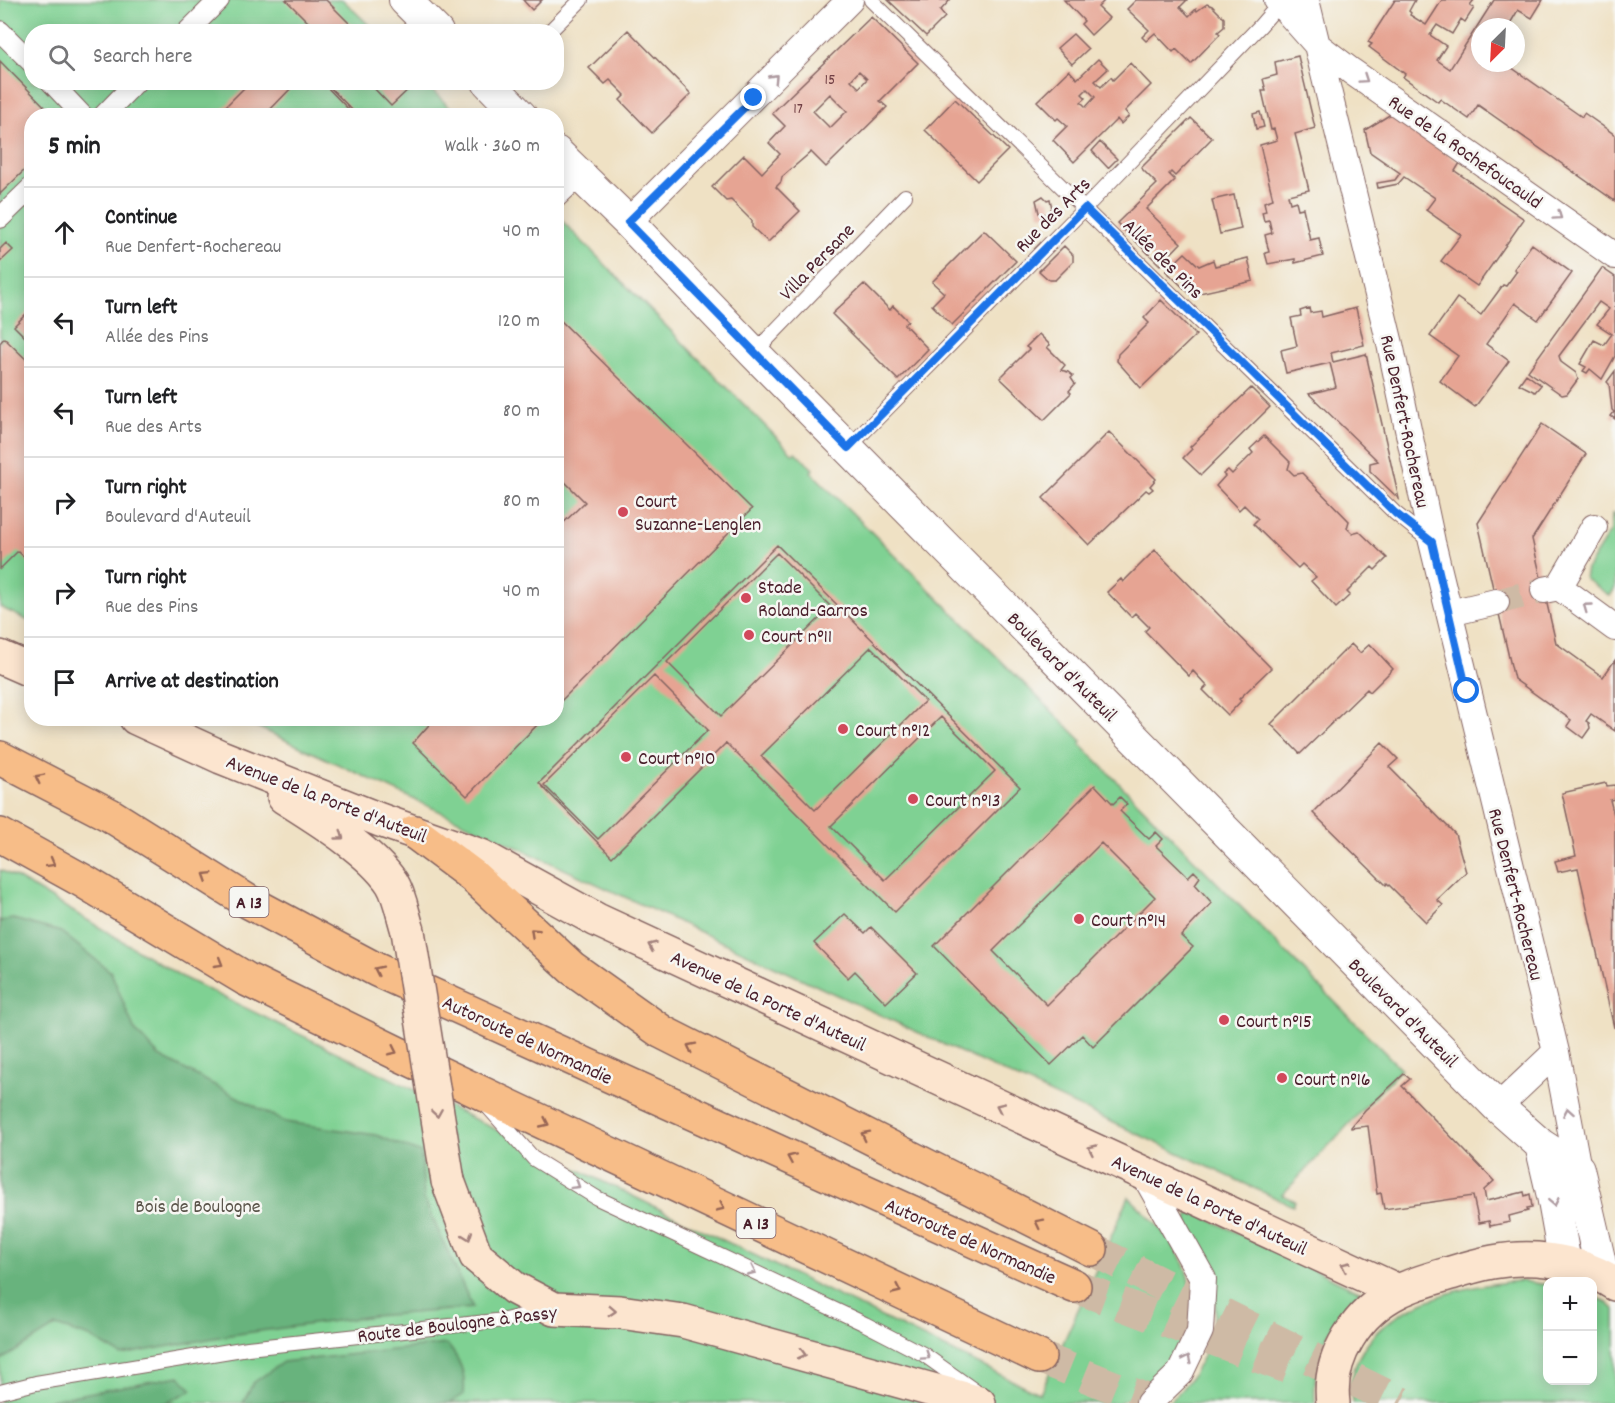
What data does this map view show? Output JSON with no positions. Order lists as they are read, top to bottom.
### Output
{
  "streets": {
    "highway": ["A 13", "Autoroute de Normandie"],
    "main road": ["Avenue de la Porte d'Auteuil", "Route de Boulogne à Passy"],
    "street": ["Rue de la Rochefoucauld", "Rue Denfert-Rochereau", "Boulevard d'Auteuil"],
    "lane": ["Rue des Arts", "Allée des Pins", "Villa Persane"]
  },
  "crossings": [
    ["Rue de la Rochefoucauld", "Rue des Arts"],
    ["Rue de la Rochefoucauld", "Rue Denfert-Rochereau"],
    ["Rue des Arts", "Allée des Pins"],
    ["Rue des Arts", "Boulevard d'Auteuil"],
    ["Allée des Pins", "Rue Denfert-Rochereau"],
    ["Villa Persane", "Boulevard d'Auteuil"],
    ["Rue Denfert-Rochereau", "Boulevard d'Auteuil"]
  ],
  "one_way": ["Rue de la Rochefoucauld", "Avenue de la Porte d'Auteuil"],
  "parks": ["Bois de Boulogne"],
  "places": [
    "Court Suzanne-Lenglen",
    "Stade Roland-Garros",
    "Court n°11",
    "Court n°12",
    "Court n°10",
    "Court n°13",
    "Court n°14",
    "Court n°15",
    "Court n°16"
  ],
  "house_numbers": ["15", "17"],
  "north": "bottom left",
  "page": {
    "search": "Search here",
    "heading": ["5 min", "Walk · 360 m"],
    "list": [
      ["Continue", "Rue Denfert-Rochereau", "40 m"],
      ["Turn left", "Allée des Pins", "120 m"],
      ["Turn left", "Rue des Arts", "80 m"],
      ["Turn right", "Boulevard d'Auteuil", "80 m"],
      ["Turn right", "Rue des Pins", "40 m"],
      "Arrive at destination"
    ],
    "map_buttons": ["+", "−"]
  }
}
